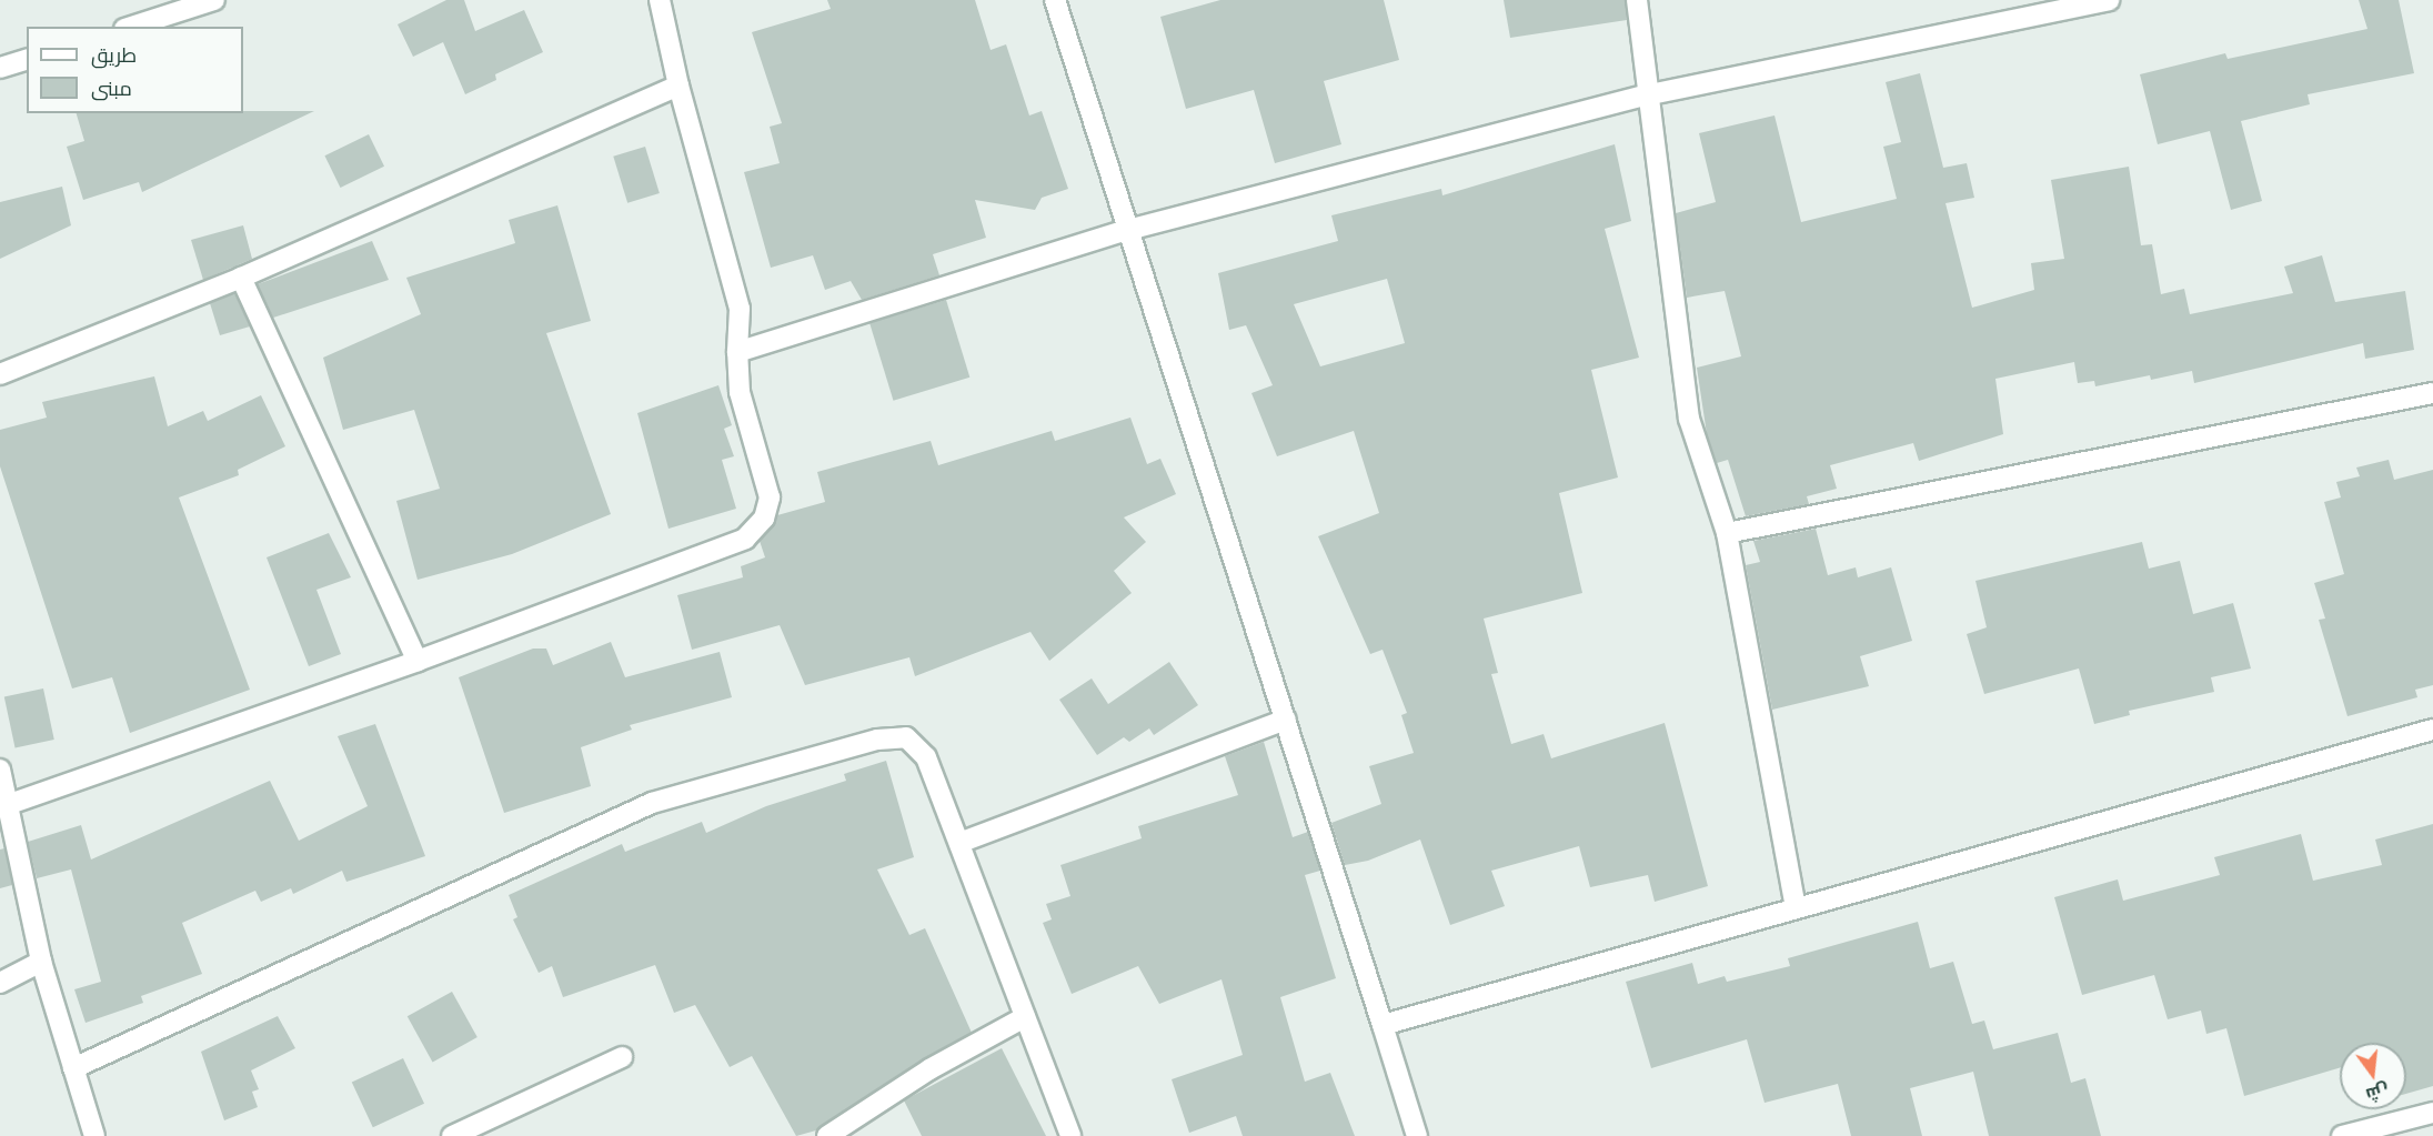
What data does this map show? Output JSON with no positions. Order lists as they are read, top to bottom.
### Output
{
  "legend": ["طريق", "مبنى"],
  "north": "bottom"
}
